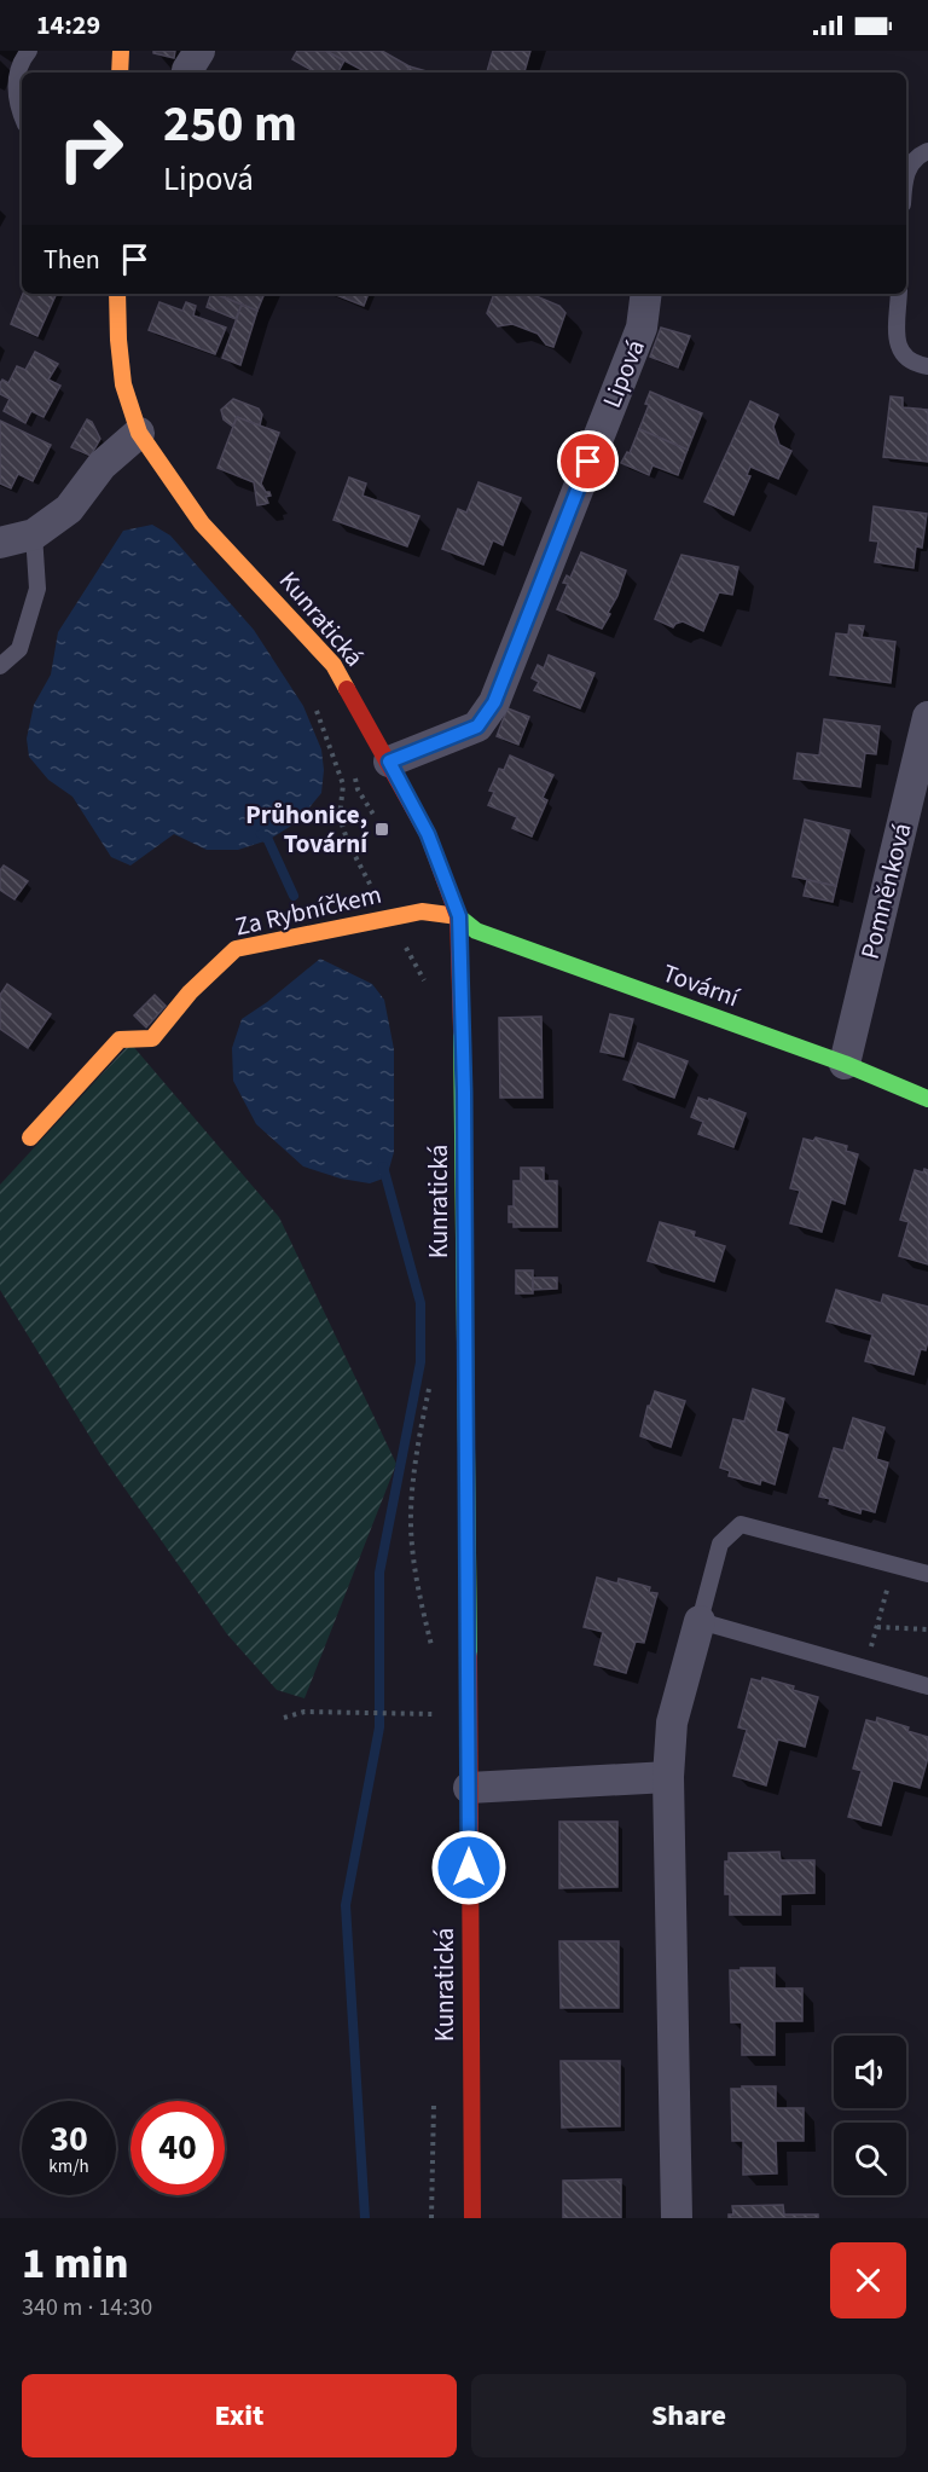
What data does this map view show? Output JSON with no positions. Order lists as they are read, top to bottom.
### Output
{
  "streets": {
    "street": [
      "Lipová",
      "Kunratická",
      "Pomněnková",
      "Za Rybníčkem",
      "Tovární"
    ]
  },
  "crossings": [
    ["Lipová", "Kunratická"],
    ["Kunratická", "Za Rybníčkem"],
    ["Kunratická", "Tovární"],
    ["Pomněnková", "Tovární"],
    ["Za Rybníčkem", "Tovární"]
  ],
  "places": {
    "transit": ["Průhonice, Tovární"]
  },
  "page": {
    "status": "14:29",
    "turn": ["250 m", "Lipová"],
    "then": "Then",
    "speed": "30 km/h",
    "limit": "40",
    "heading": ["1 min", "340 m · 14:30"],
    "buttons": ["Exit", "Share"]
  }
}
